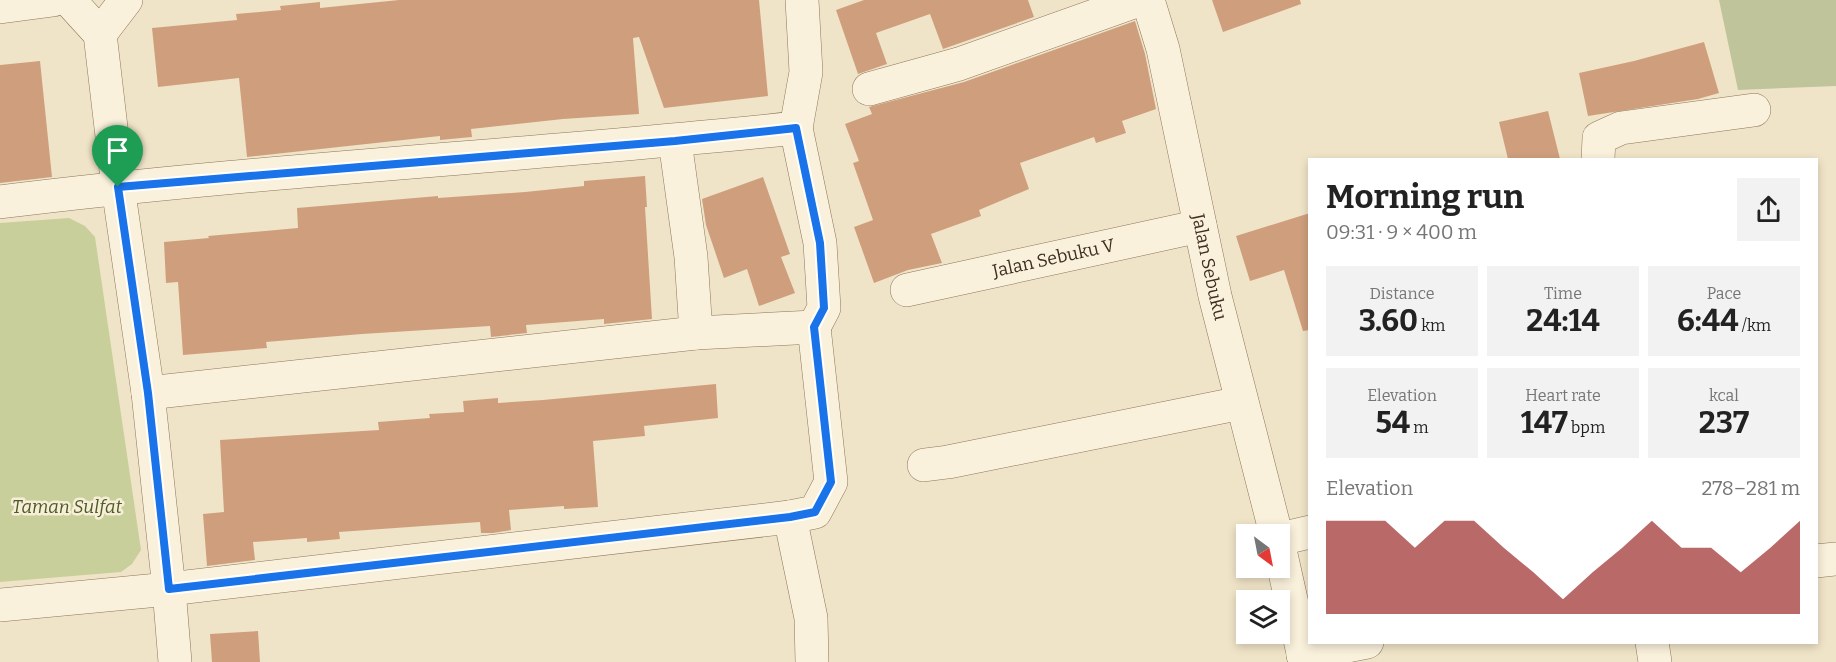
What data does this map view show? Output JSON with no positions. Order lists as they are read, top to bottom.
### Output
{
  "streets": {
    "street": ["Jalan Sebuku V", "Jalan Sebuku"]
  },
  "crossings": [
    ["Jalan Sebuku V", "Jalan Sebuku"]
  ],
  "parks": ["Taman Sulfat"],
  "north": "bottom right",
  "page": {
    "heading": ["Morning run", "09:31 · 9 × 400 m"],
    "stats": [
      ["Distance", "3.60 km"],
      ["Time", "24:14"],
      ["Pace", "6:44 /km"],
      ["Elevation", "54 m"],
      ["Heart rate", "147 bpm"],
      ["kcal", "237"]
    ],
    "chart": ["Elevation", "278–281 m"]
  }
}
